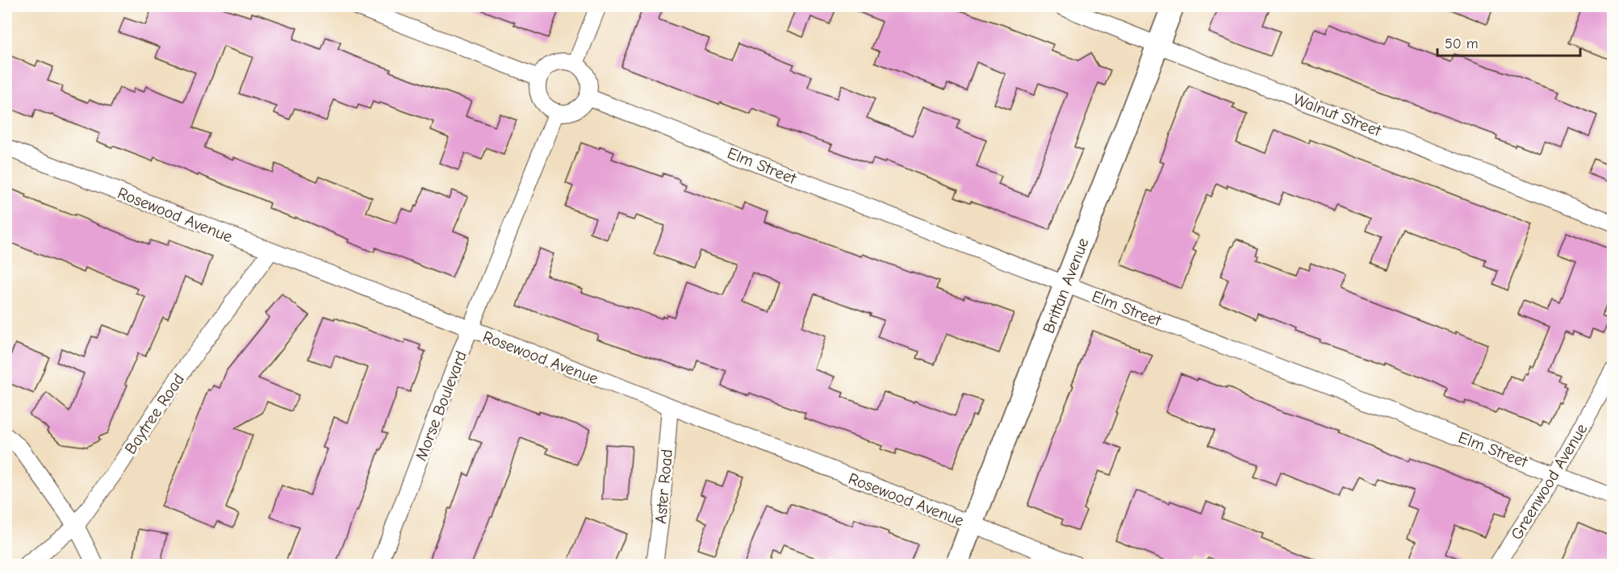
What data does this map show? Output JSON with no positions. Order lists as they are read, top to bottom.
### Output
{
  "streets": {
    "main road": ["Brittan Avenue"],
    "street": [
      "Walnut Street",
      "Elm Street",
      "Rosewood Avenue",
      "Morse Boulevard",
      "Baytree Road",
      "Greenwood Avenue",
      "Aster Road"
    ]
  },
  "crossings": [
    ["Walnut Street", "Brittan Avenue"],
    ["Elm Street", "Brittan Avenue"],
    ["Elm Street", "Morse Boulevard"],
    ["Elm Street", "Greenwood Avenue"],
    ["Rosewood Avenue", "Brittan Avenue"],
    ["Rosewood Avenue", "Morse Boulevard"],
    ["Rosewood Avenue", "Baytree Road"],
    ["Rosewood Avenue", "Aster Road"]
  ],
  "scale_bar": "50 m"
}
